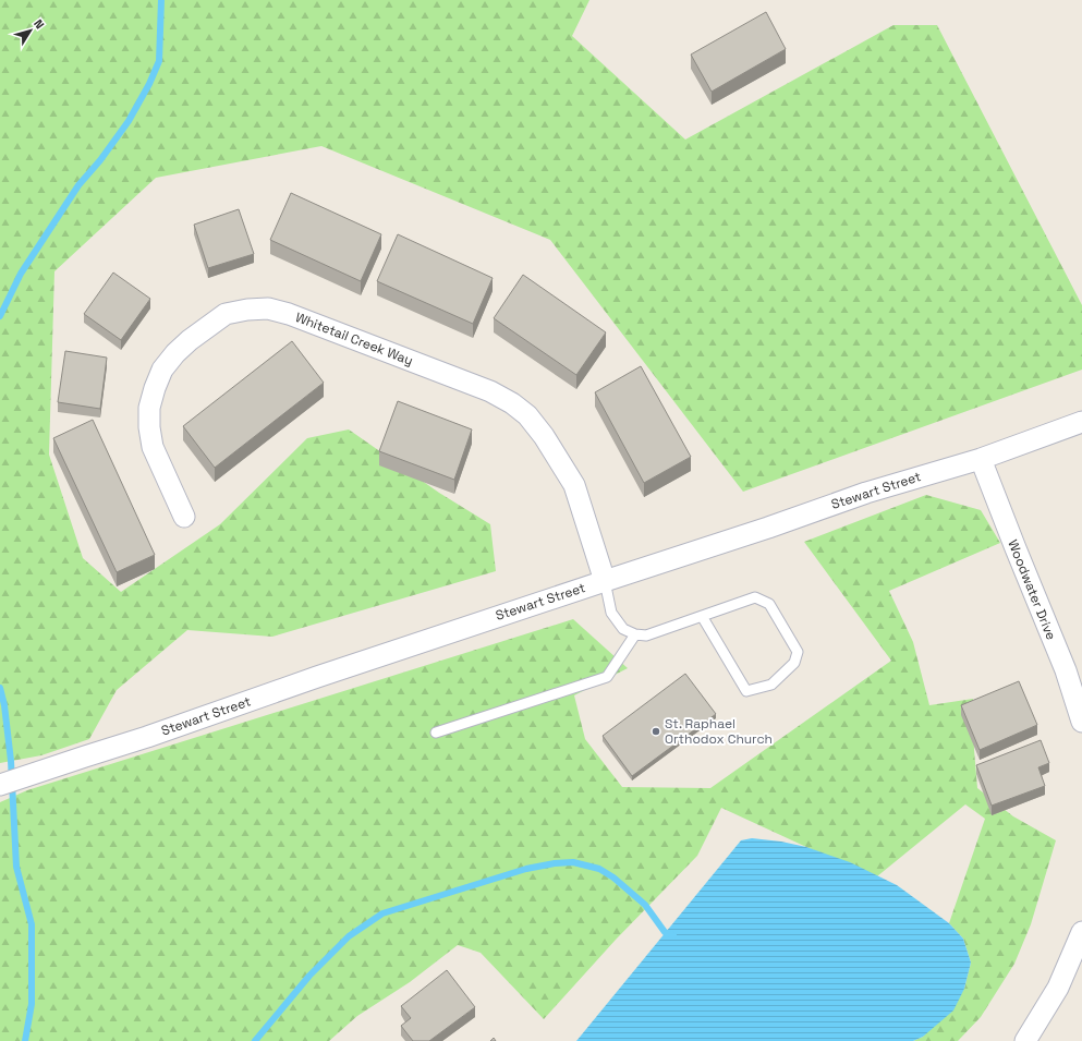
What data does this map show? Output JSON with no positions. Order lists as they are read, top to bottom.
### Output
{
  "streets": {
    "street": ["Whitetail Creek Way", "Stewart Street", "Woodwater Drive"]
  },
  "crossings": [
    ["Whitetail Creek Way", "Stewart Street"],
    ["Stewart Street", "Woodwater Drive"]
  ],
  "places": ["St. Raphael Orthodox Church"],
  "north": "top right"
}
